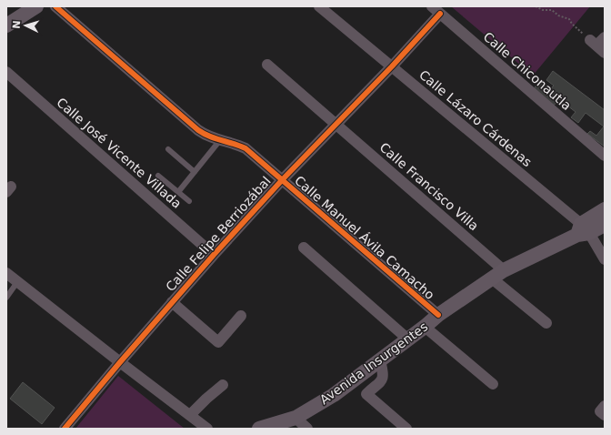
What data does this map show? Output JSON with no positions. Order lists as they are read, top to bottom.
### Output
{
  "streets": {
    "main road": ["Avenida Insurgentes"],
    "street": [
      "Calle Chiconautla",
      "Calle Lázaro Cárdenas",
      "Calle José Vicente Villada",
      "Calle Francisco Villa",
      "Calle Felipe Berriozábal",
      "Calle Manuel Ávila Camacho"
    ]
  },
  "crossings": [
    ["Calle Chiconautla", "Calle Felipe Berriozábal"],
    ["Calle Lázaro Cárdenas", "Calle Felipe Berriozábal"],
    ["Calle Lázaro Cárdenas", "Avenida Insurgentes"],
    ["Calle José Vicente Villada", "Calle Felipe Berriozábal"],
    ["Calle Francisco Villa", "Calle Felipe Berriozábal"],
    ["Calle Francisco Villa", "Avenida Insurgentes"],
    ["Calle Felipe Berriozábal", "Calle Manuel Ávila Camacho"],
    ["Calle Manuel Ávila Camacho", "Avenida Insurgentes"]
  ],
  "north": "left"
}
